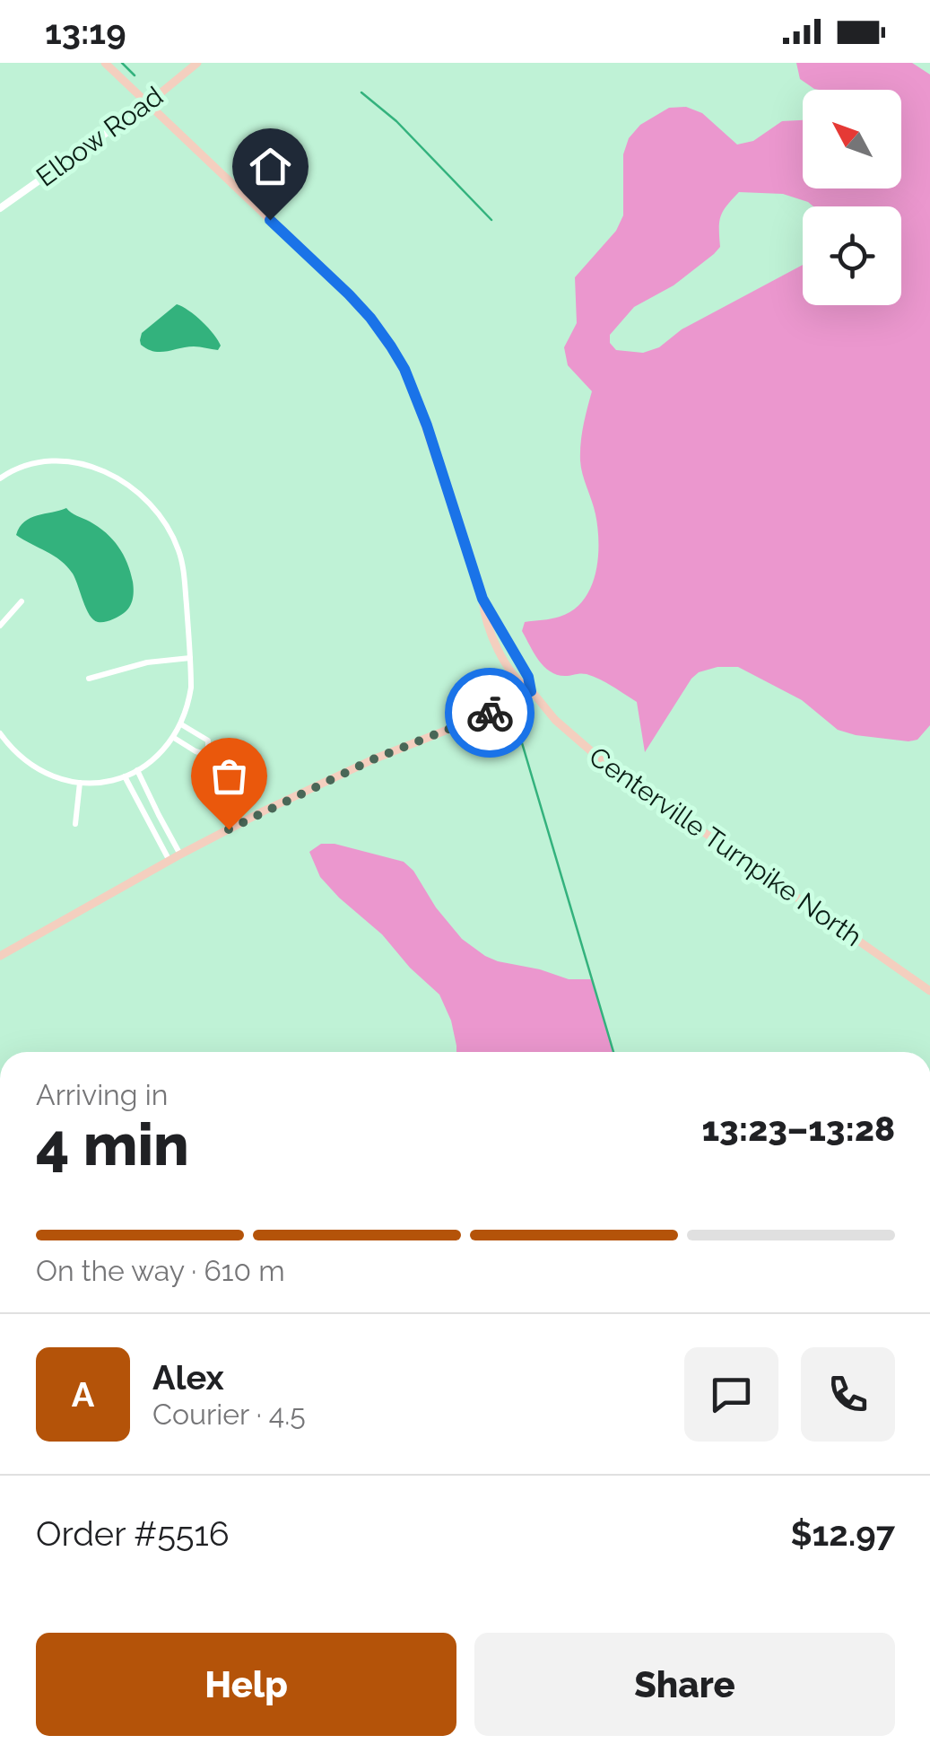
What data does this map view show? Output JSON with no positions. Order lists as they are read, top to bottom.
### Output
{
  "streets": {
    "main road": ["Elbow Road", "Centerville Turnpike North"]
  },
  "crossings": [
    ["Elbow Road", "Centerville Turnpike North"]
  ],
  "north": "top left",
  "page": {
    "status": "13:19",
    "heading": ["4 min", "Arriving in", "13:23–13:28"],
    "panel": [
      "Alex",
      "Courier · 4.5",
      "Order #5516",
      "$12.97"
    ],
    "bar": "On the way · 610 m",
    "round": "A",
    "buttons": ["Help", "Share"]
  }
}
